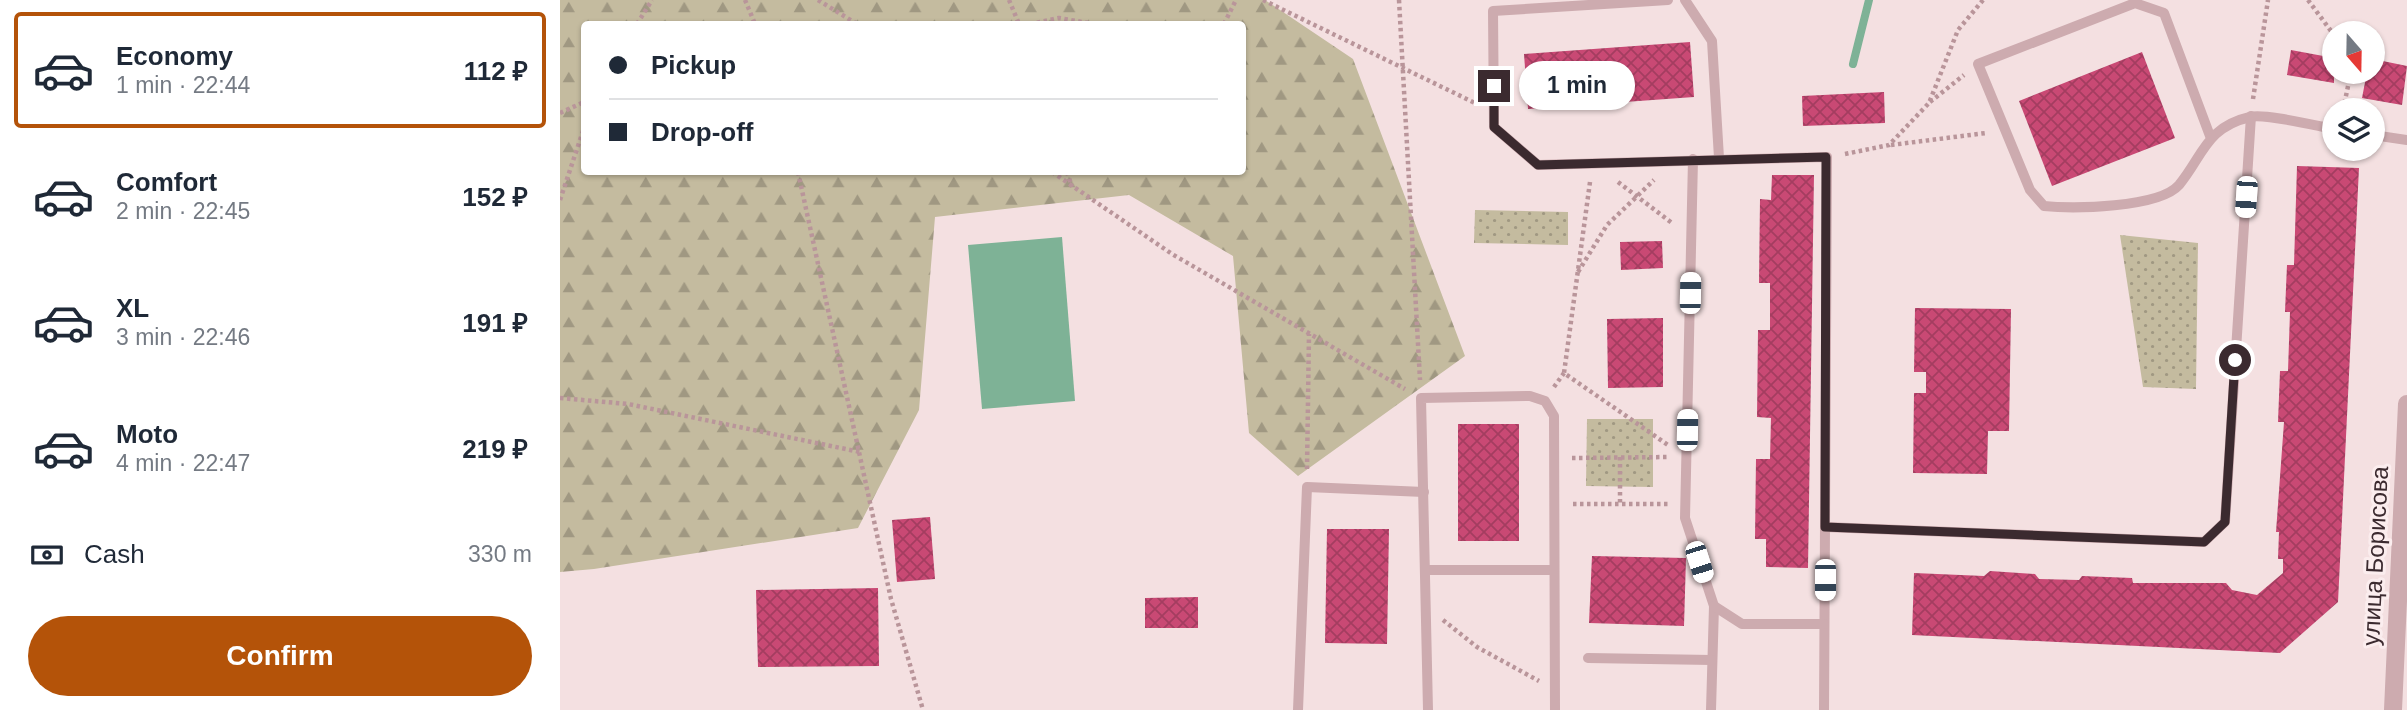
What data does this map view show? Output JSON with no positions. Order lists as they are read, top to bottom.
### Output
{
  "streets": {
    "street": ["улица Борисова"]
  },
  "north": "bottom",
  "page": {
    "list": [
      {
        "name": "Economy",
        "note": "1 min · 22:44",
        "value": "112 ₽"
      },
      {
        "name": "Comfort",
        "note": "2 min · 22:45",
        "value": "152 ₽"
      },
      {
        "name": "XL",
        "note": "3 min · 22:46",
        "value": "191 ₽"
      },
      {
        "name": "Moto",
        "note": "4 min · 22:47",
        "value": "219 ₽"
      }
    ],
    "banner": ["Pickup", "Drop-off"],
    "bubble": "1 min",
    "pay": ["Cash", "330 m"],
    "buttons": "Confirm"
  }
}
